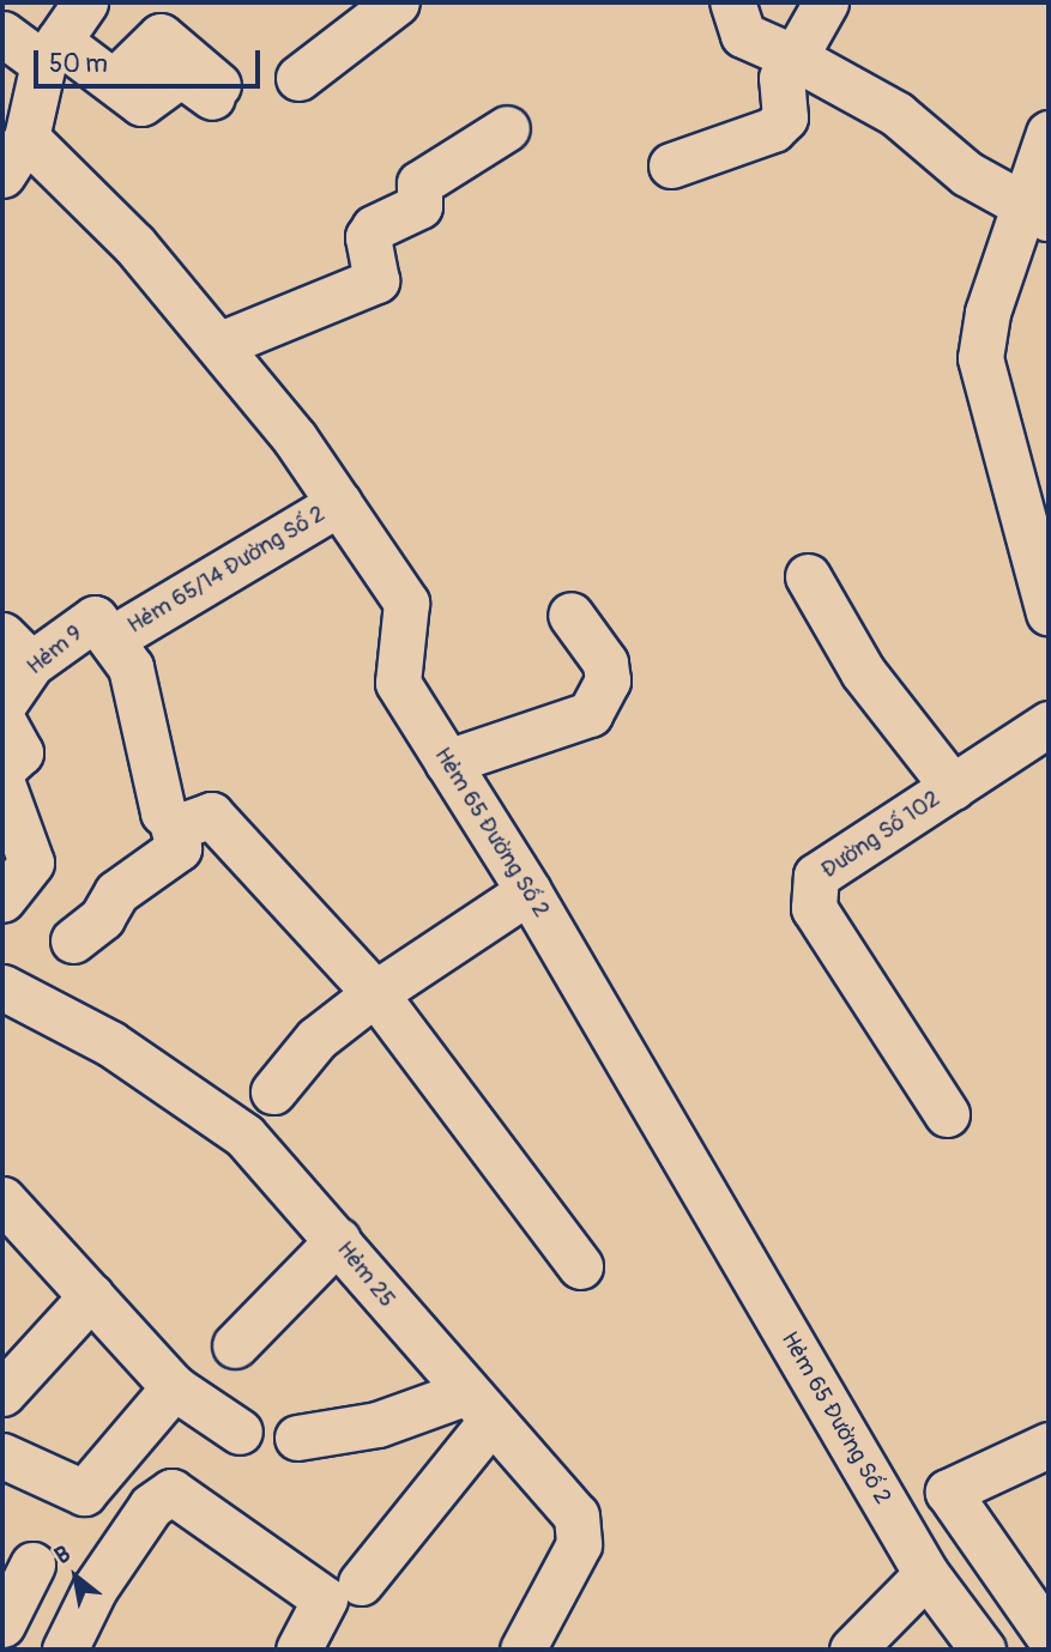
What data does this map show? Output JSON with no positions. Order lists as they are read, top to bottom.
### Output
{
  "streets": {
    "street": [
      "Hẻm 65/14 Đường Số 2",
      "Hẻm 9",
      "Hẻm 65 Đường Số 2",
      "Đường Số 102",
      "Hẻm 25"
    ]
  },
  "crossings": [
    ["Hẻm 65/14 Đường Số 2", "Hẻm 9"],
    ["Hẻm 65/14 Đường Số 2", "Hẻm 65 Đường Số 2"]
  ],
  "scale_bar": "50 m",
  "north": "top left"
}
